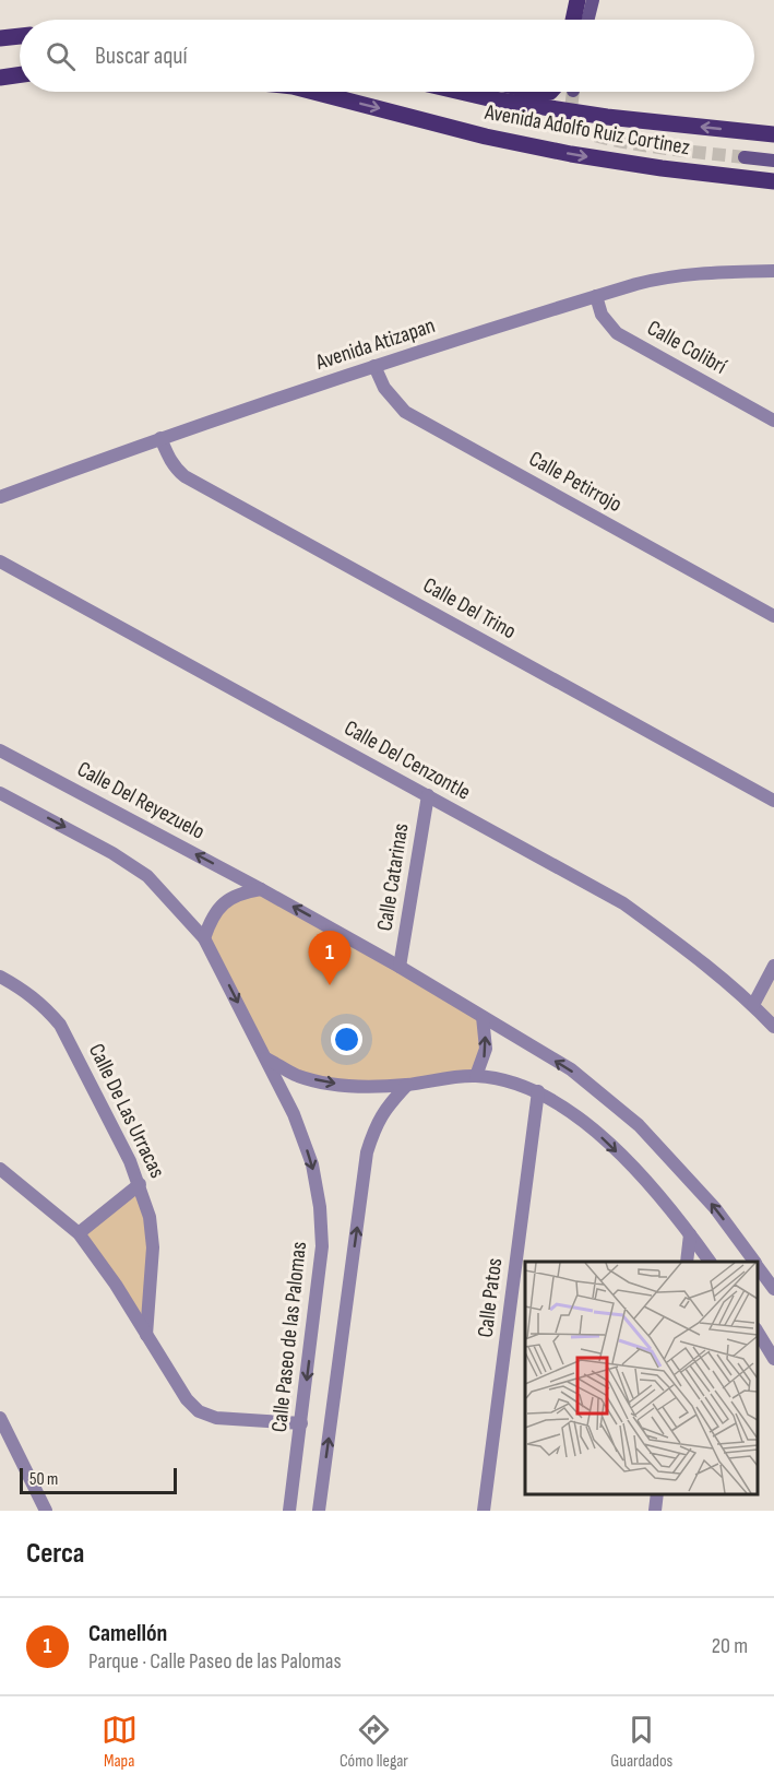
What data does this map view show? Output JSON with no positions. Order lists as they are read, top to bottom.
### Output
{
  "streets": {
    "main road": ["Avenida Adolfo Ruiz Cortinez"],
    "street": [
      "Avenida Atizapan",
      "Calle Colibrí",
      "Calle Petirrojo",
      "Calle Del Trino",
      "Calle Del Cenzontle",
      "Calle Del Reyezuelo",
      "Calle Catarinas",
      "Calle De Las Urracas",
      "Calle Patos",
      "Calle Paseo de las Palomas"
    ]
  },
  "crossings": [
    ["Avenida Atizapan", "Calle Colibrí"],
    ["Avenida Atizapan", "Calle Petirrojo"],
    ["Avenida Atizapan", "Calle Del Trino"],
    ["Calle Del Cenzontle", "Calle Catarinas"]
  ],
  "scale_bar": "50 m",
  "page": {
    "search": "Buscar aquí",
    "pins": "1",
    "scale": "50 m",
    "heading": "Cerca",
    "list": [
      {
        "mark": "1",
        "name": "Camellón",
        "note": "Parque · Calle Paseo de las Palomas",
        "value": "20 m"
      }
    ],
    "nav": ["Mapa", "Cómo llegar", "Guardados"]
  }
}
